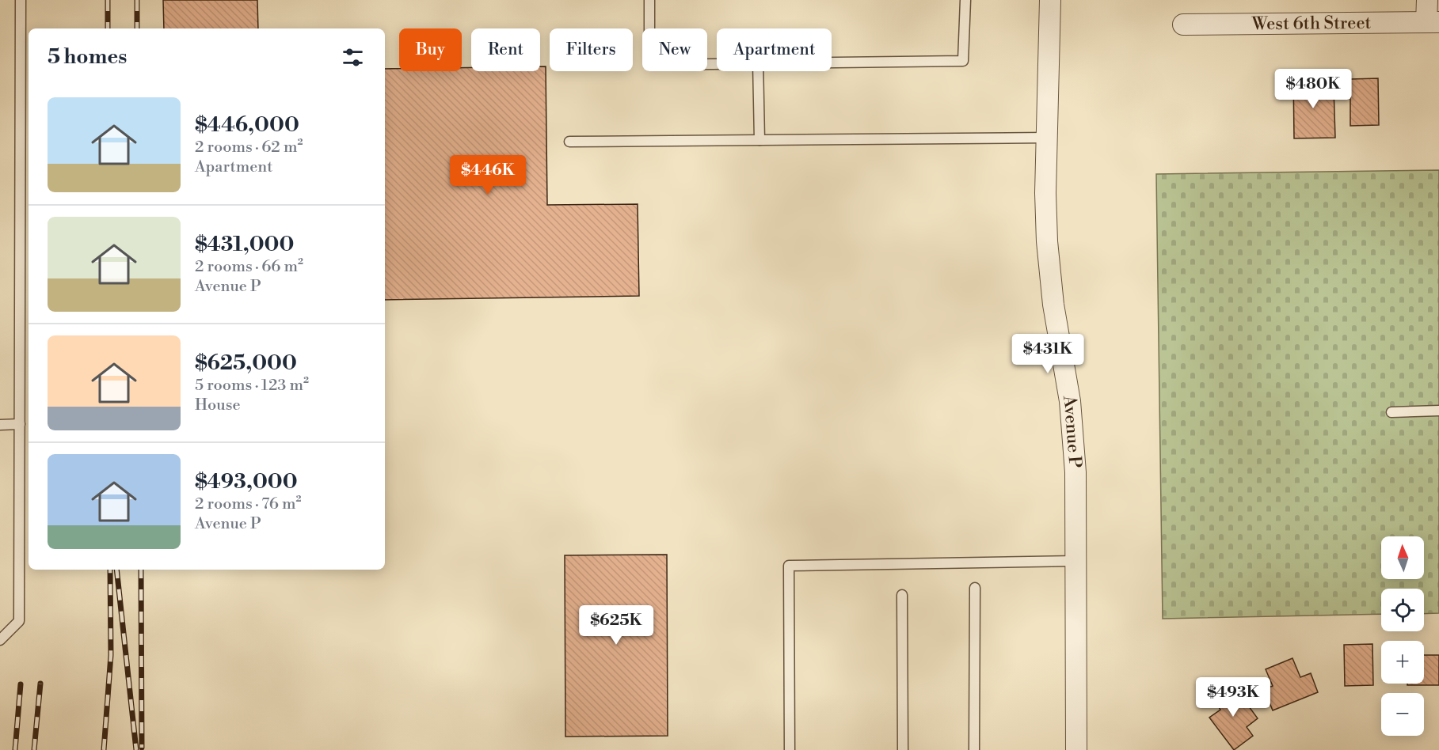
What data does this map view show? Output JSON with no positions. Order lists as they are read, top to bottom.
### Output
{
  "streets": {
    "street": ["West 6th Street", "Avenue P"]
  },
  "north": "top",
  "page": {
    "chip": [
      "Buy",
      "Rent",
      "Filters",
      "New",
      "Apartment"
    ],
    "heading": "5 homes",
    "price": [
      "$480K",
      "$446K",
      "$431K",
      "$625K",
      "$493K"
    ],
    "list": [
      {
        "name": "$446,000",
        "note": "2 rooms · 62 m² · Apartment"
      },
      {
        "name": "$431,000",
        "note": "2 rooms · 66 m² · Avenue P"
      },
      {
        "name": "$625,000",
        "note": "5 rooms · 123 m² · House"
      },
      {
        "name": "$493,000",
        "note": "2 rooms · 76 m² · Avenue P"
      }
    ],
    "map_buttons": ["+", "−"]
  }
}
